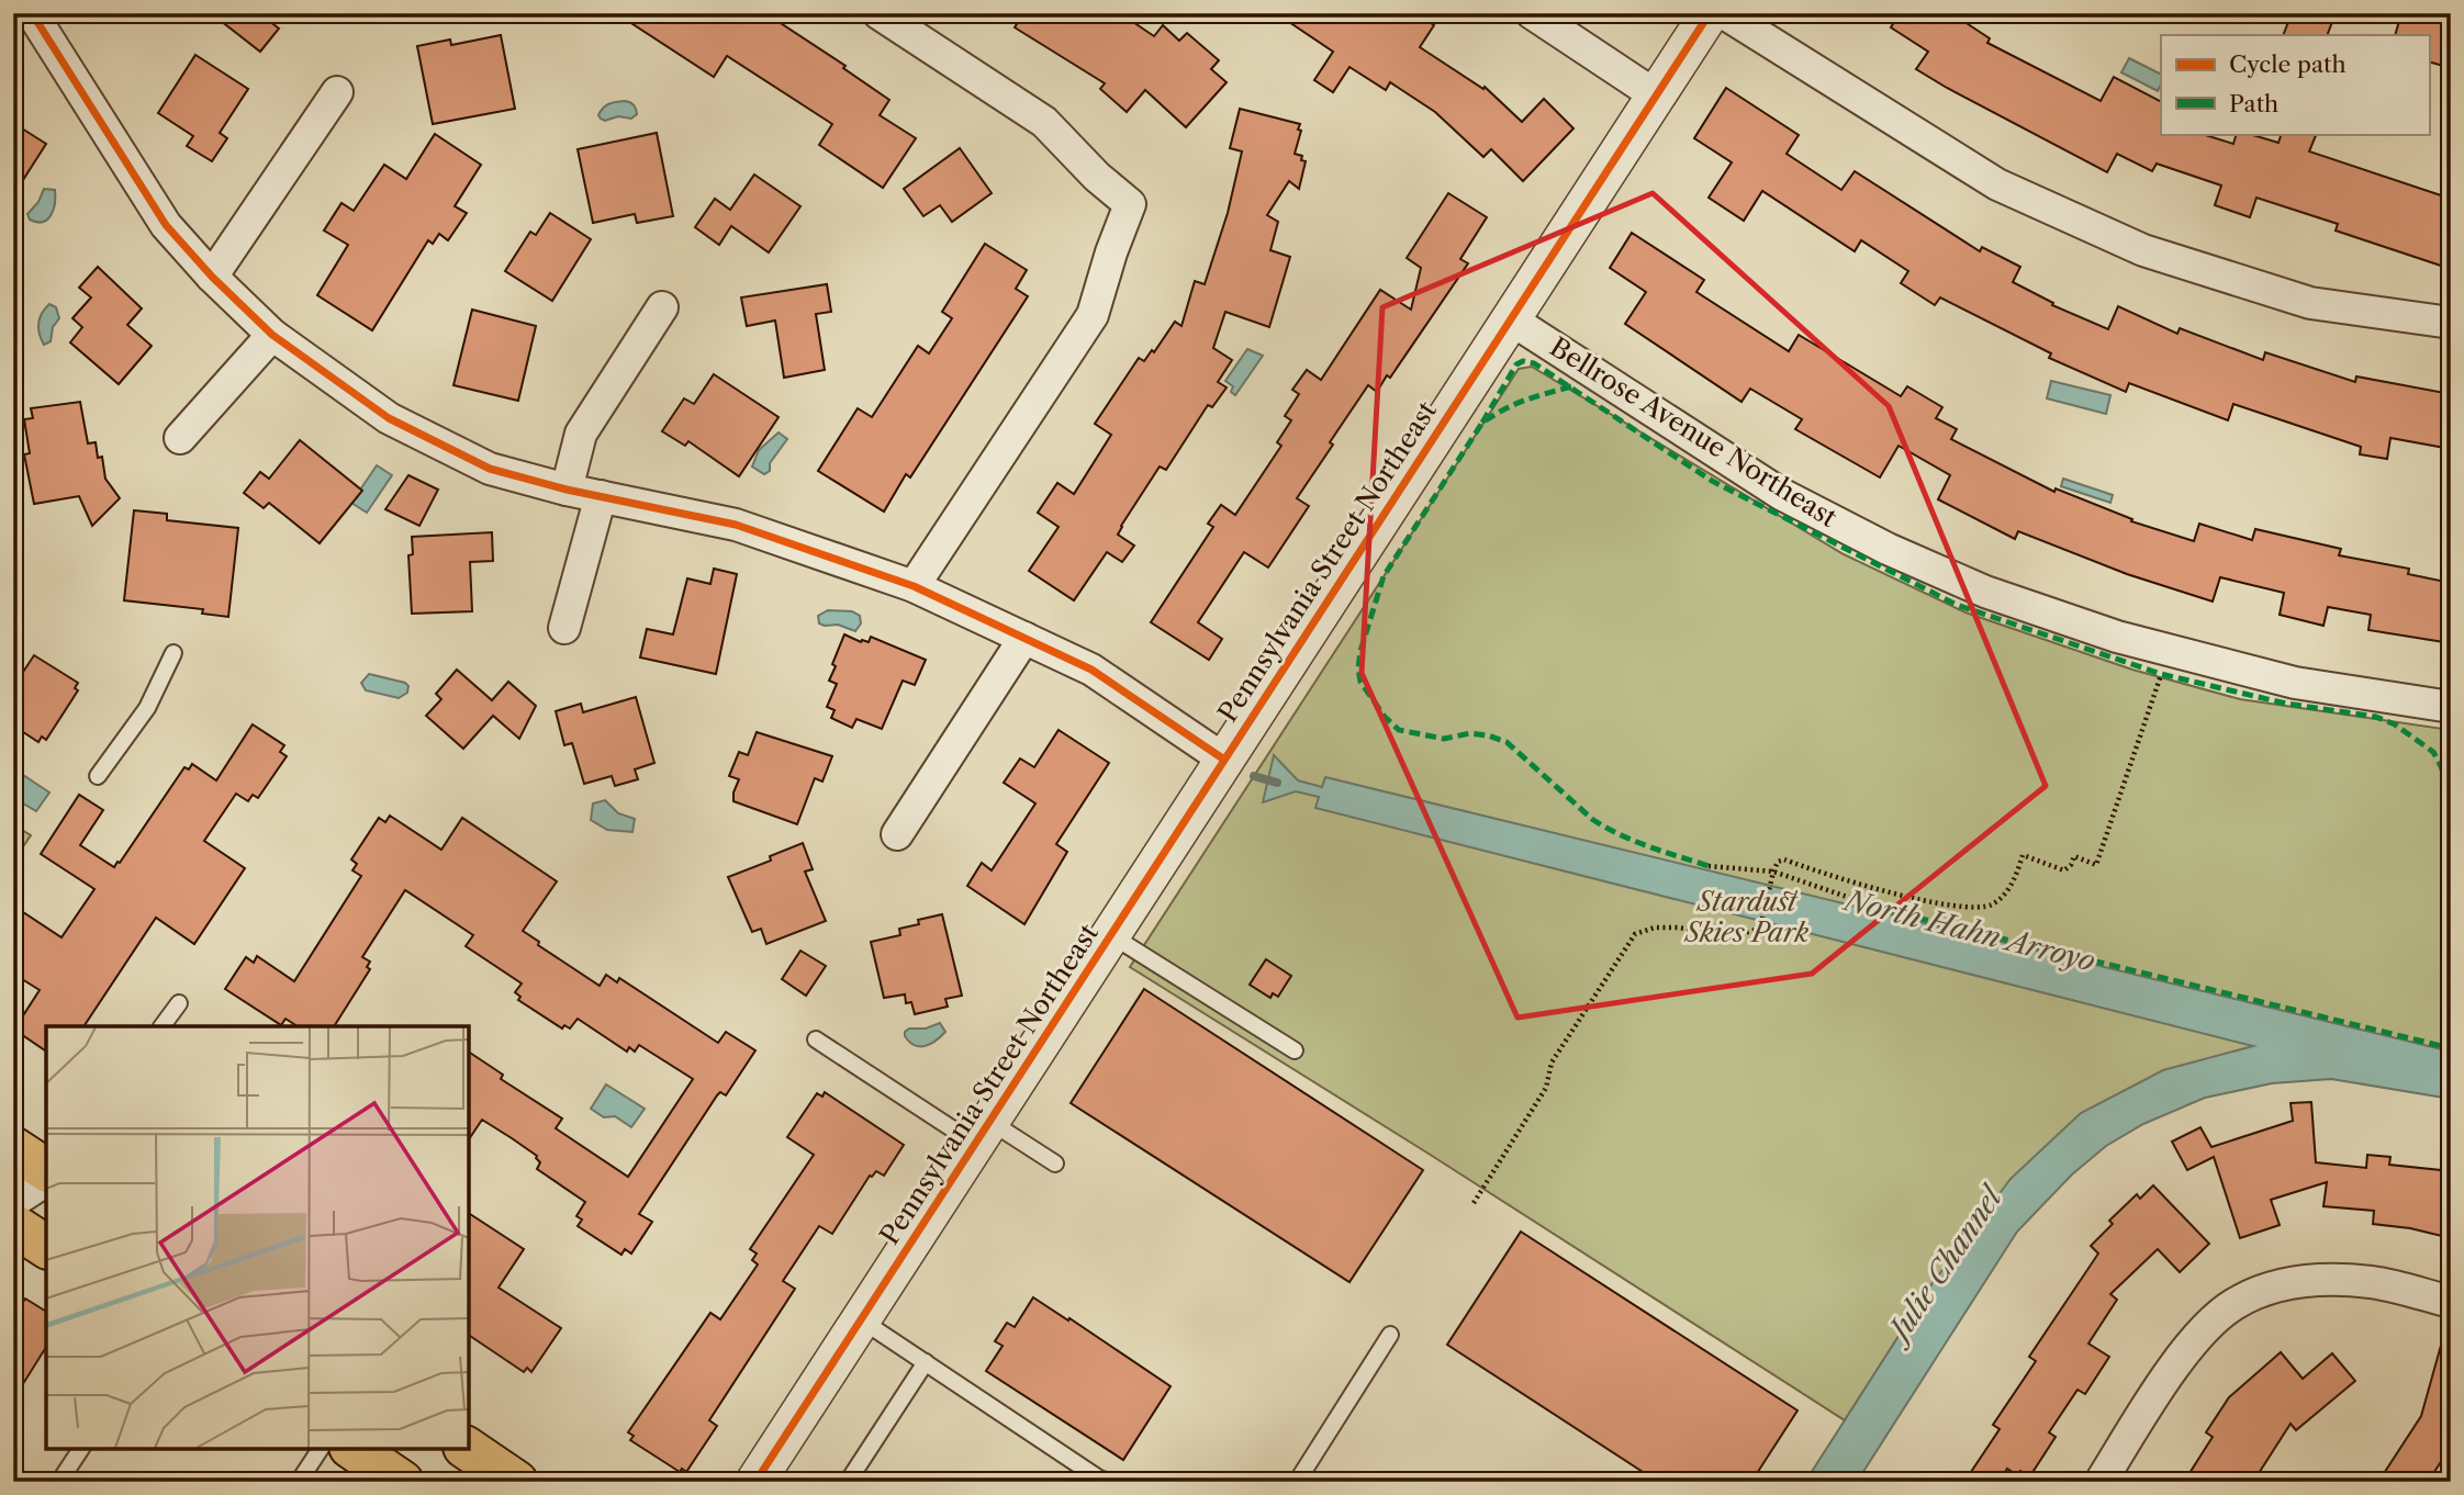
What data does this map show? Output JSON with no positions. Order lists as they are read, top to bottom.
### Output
{
  "streets": {
    "street": ["Bellrose Avenue Northeast", "Pennsylvania Street Northeast"]
  },
  "crossings": [
    ["Bellrose Avenue Northeast", "Pennsylvania Street Northeast"]
  ],
  "water": ["North Hahn Arroyo", "Julie Channel"],
  "parks": ["Stardust Skies Park"],
  "legend": ["Cycle path", "Path"]
}
